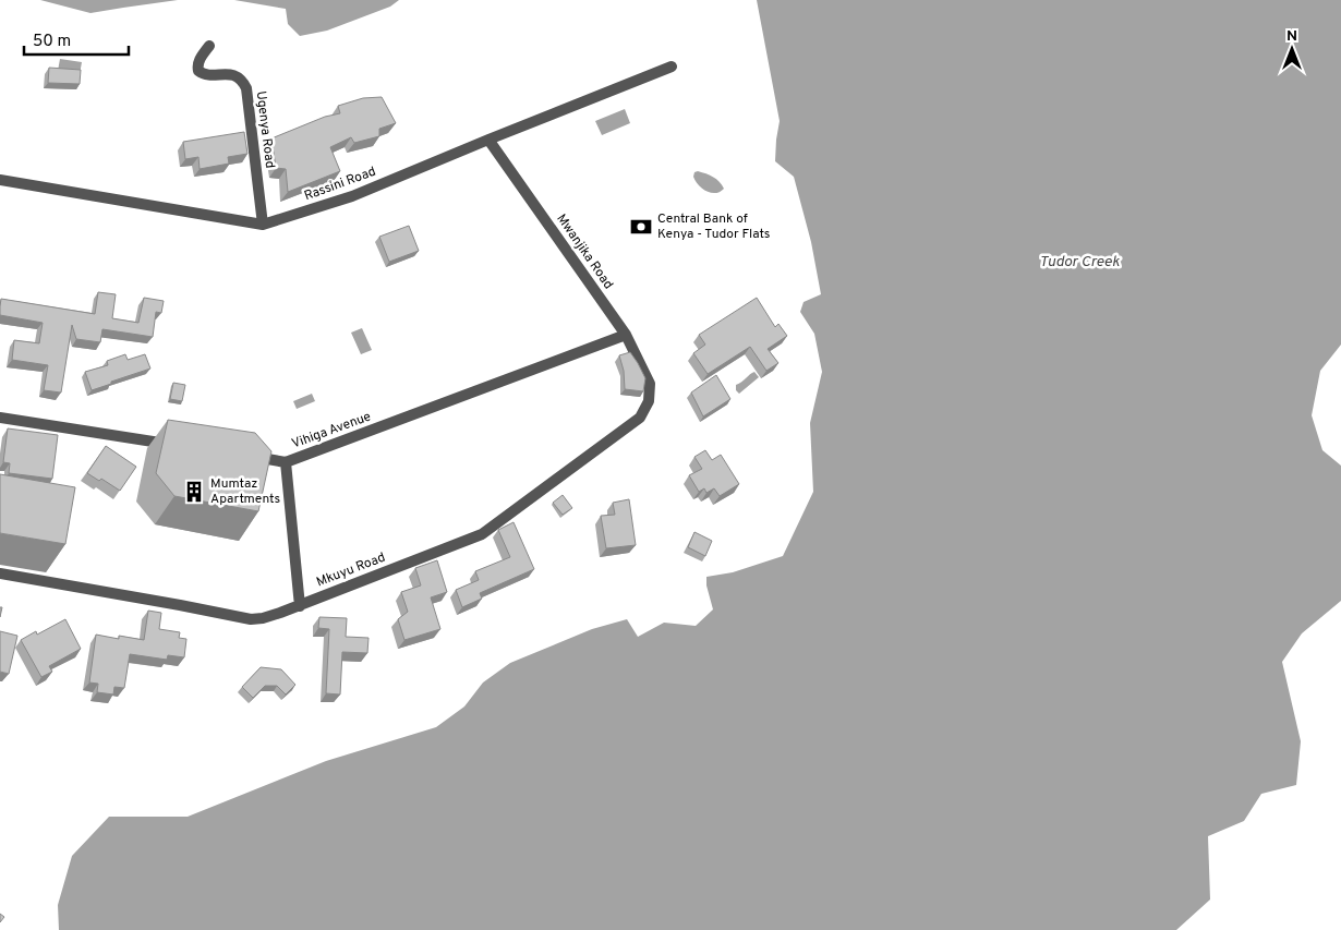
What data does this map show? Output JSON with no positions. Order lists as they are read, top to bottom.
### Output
{
  "streets": {
    "street": [
      "Ugenya Road",
      "Rassini Road",
      "Mwanjika Road",
      "Vihiga Avenue",
      "Mkuyu Road"
    ]
  },
  "crossings": [
    ["Ugenya Road", "Rassini Road"],
    ["Rassini Road", "Mwanjika Road"],
    ["Mwanjika Road", "Vihiga Avenue"],
    ["Mwanjika Road", "Mkuyu Road"]
  ],
  "water": ["Tudor Creek"],
  "places": {
    "bank": ["Central Bank of Kenya - Tudor Flats"],
    "building": ["Mumtaz Apartments"]
  },
  "scale_bar": "50 m",
  "north": "top"
}
